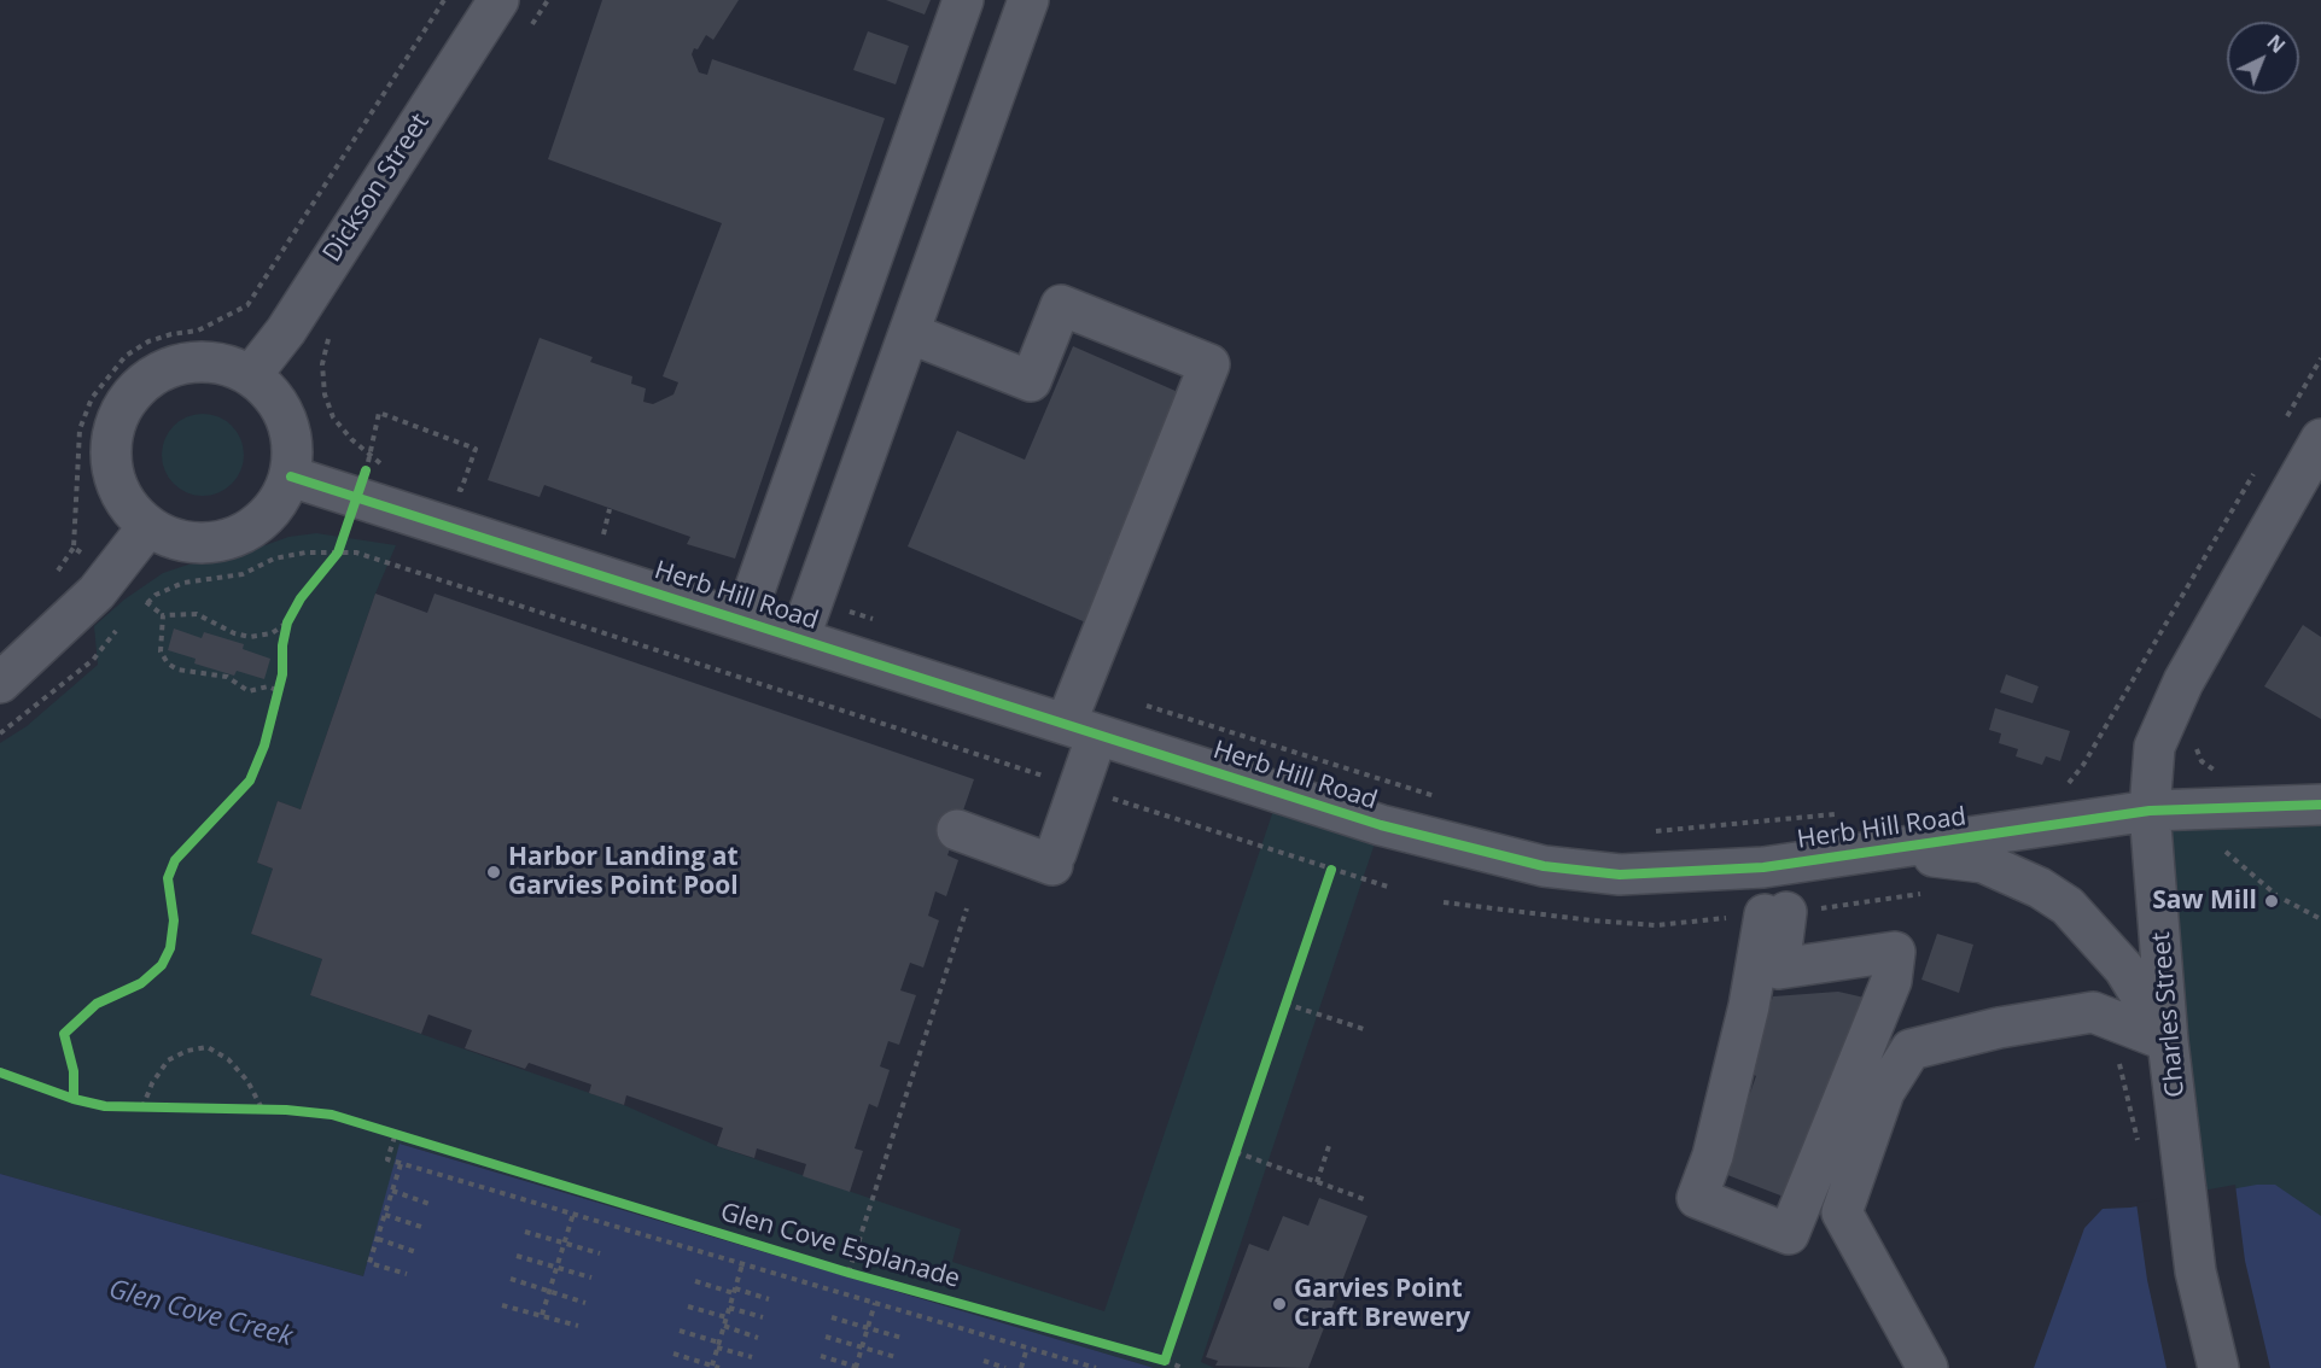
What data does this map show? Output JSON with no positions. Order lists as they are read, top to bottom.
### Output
{
  "streets": {
    "street": ["Dickson Street", "Herb Hill Road", "Charles Street"],
    "cycle path": ["Glen Cove Esplanade"]
  },
  "crossings": [
    ["Dickson Street", "Herb Hill Road"],
    ["Herb Hill Road", "Charles Street"]
  ],
  "water": ["Glen Cove Creek"],
  "places": ["Harbor Landing at Garvies Point Pool", "Saw Mill", "Garvies Point Craft Brewery"],
  "north": "top right"
}
